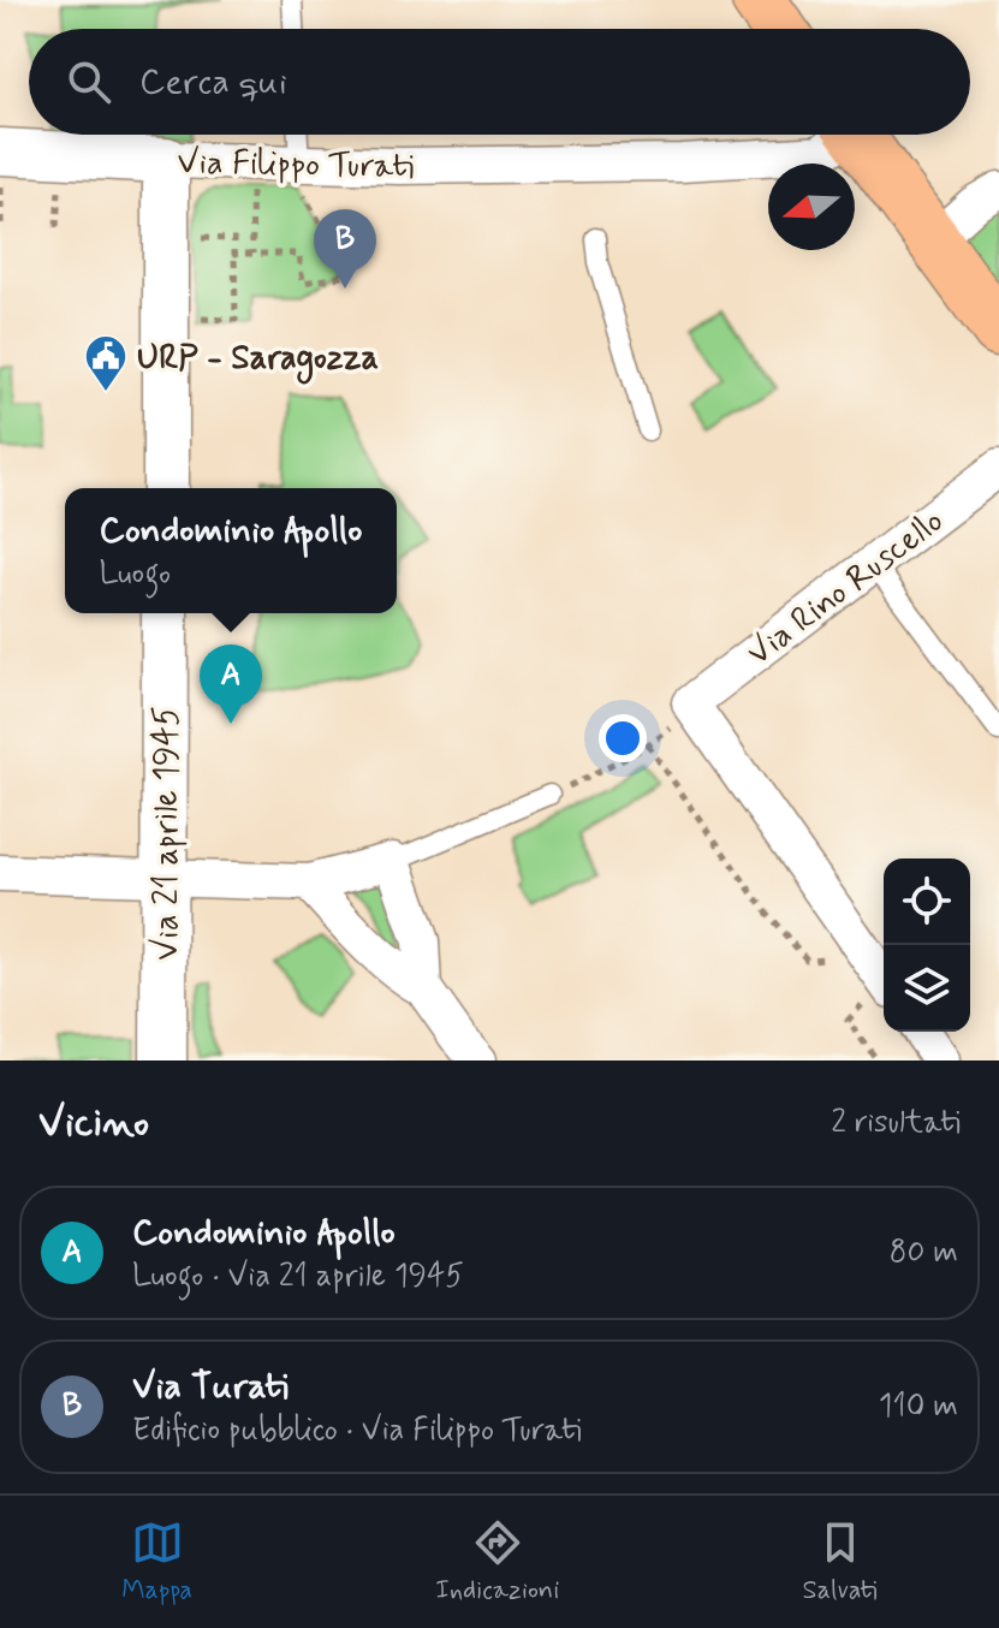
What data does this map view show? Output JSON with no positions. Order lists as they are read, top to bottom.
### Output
{
  "streets": {
    "street": ["Via Filippo Turati", "Via Rino Ruscello", "Via 21 aprile 1945"]
  },
  "places": {
    "public building": ["URP - Saragozza"]
  },
  "north": "left",
  "page": {
    "search": "Cerca qui",
    "pins": ["B", "A"],
    "popup": ["Condominio Apollo", "Luogo"],
    "heading": ["Vicino", "2 risultati"],
    "list": [
      {
        "mark": "A",
        "name": "Condominio Apollo",
        "note": "Luogo · Via 21 aprile 1945",
        "value": "80 m"
      },
      {
        "mark": "B",
        "name": "Via Turati",
        "note": "Edificio pubblico · Via Filippo Turati",
        "value": "110 m"
      }
    ],
    "nav": ["Mappa", "Indicazioni", "Salvati"]
  }
}
